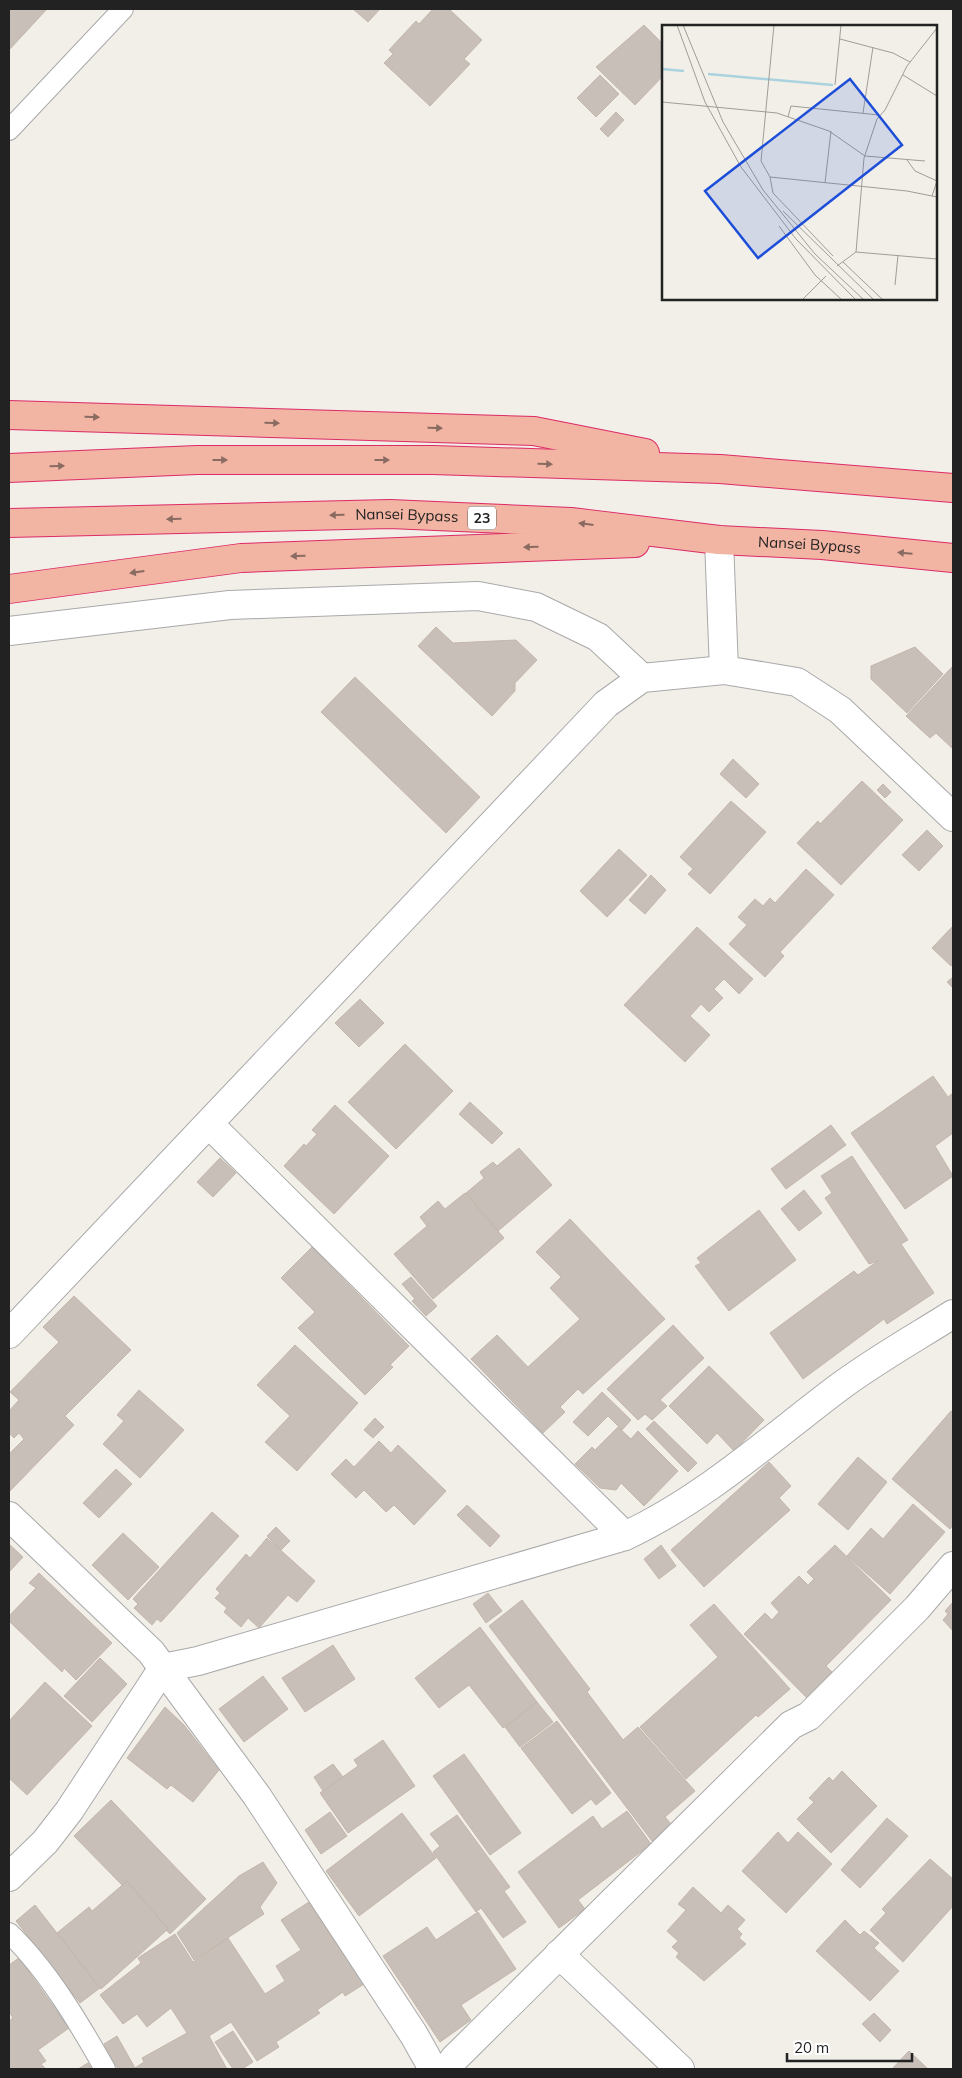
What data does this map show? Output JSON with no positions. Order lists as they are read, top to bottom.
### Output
{
  "streets": {
    "highway": ["Nansei Bypass", "23"]
  },
  "scale_bar": "20 m"
}
